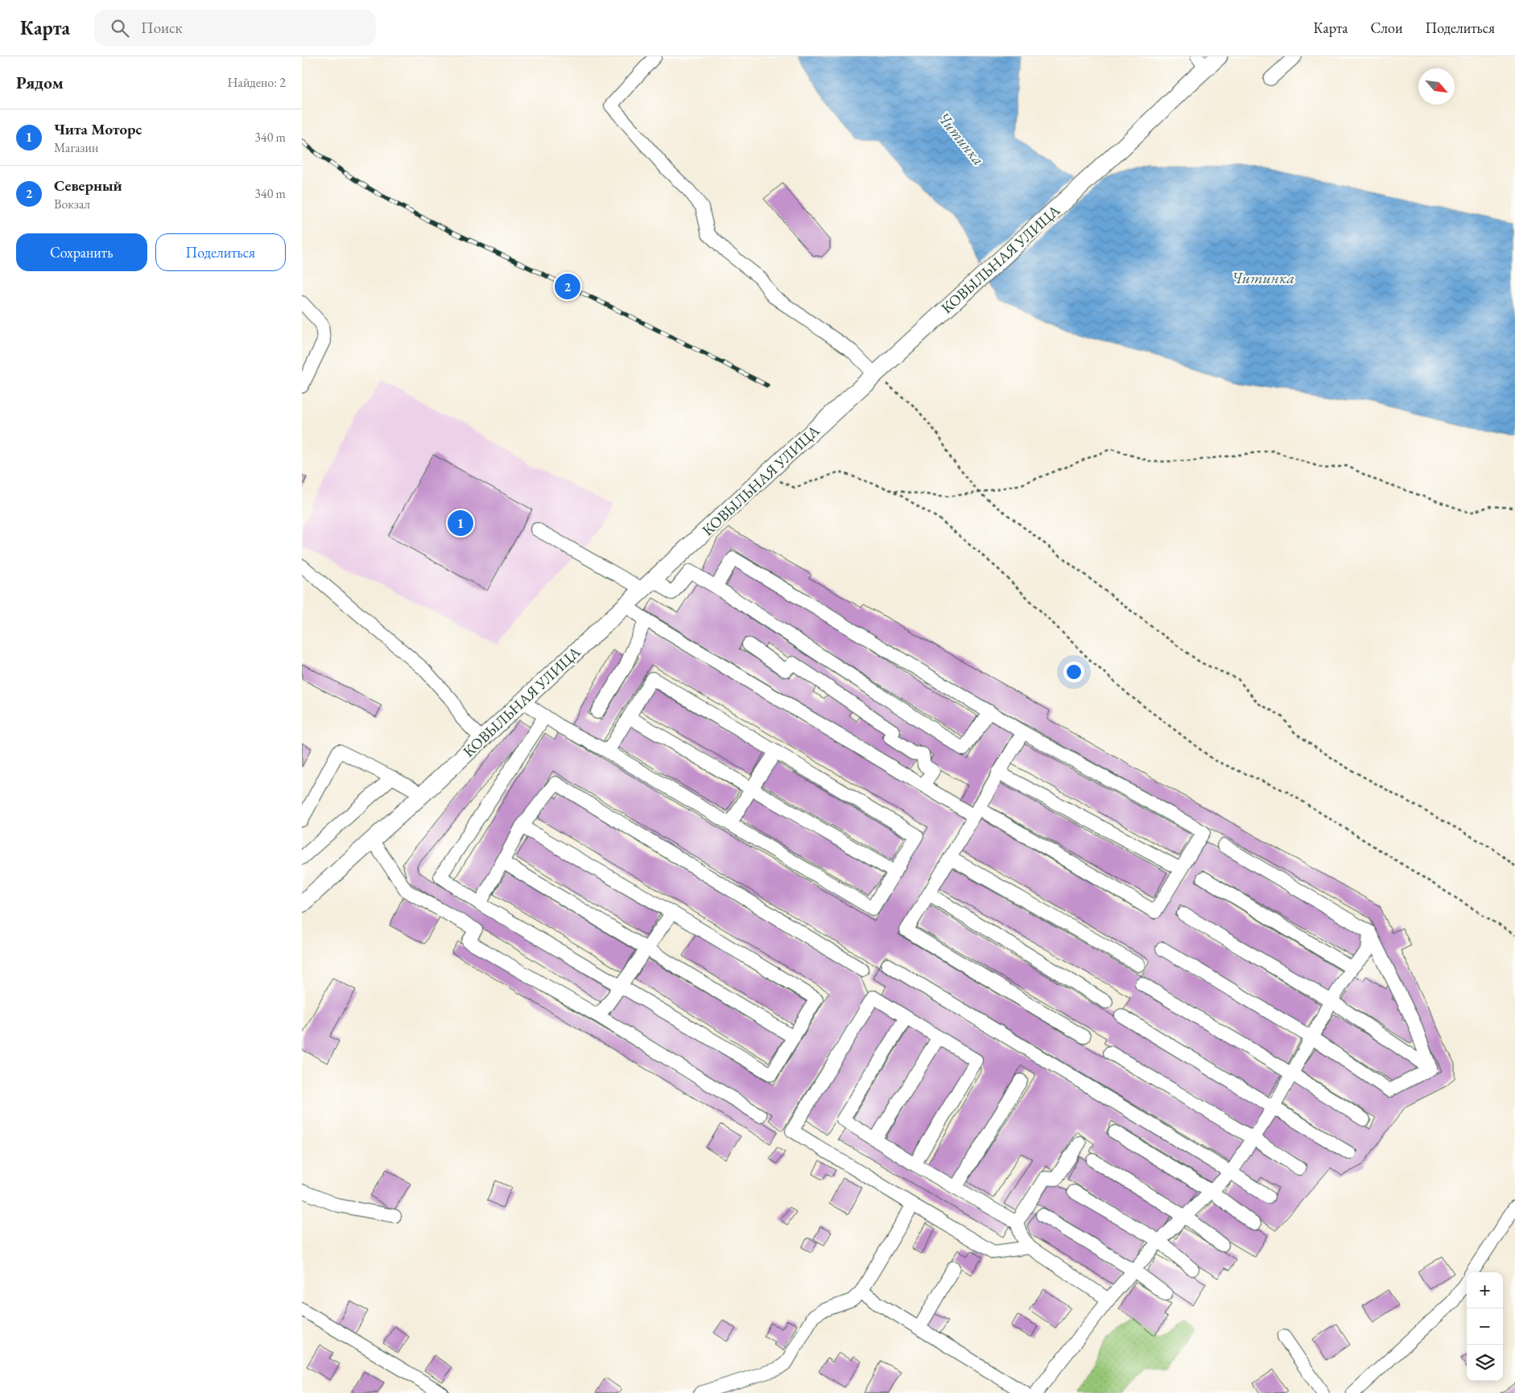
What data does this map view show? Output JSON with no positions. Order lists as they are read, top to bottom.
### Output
{
  "streets": {
    "main road": ["КОВЫЛЬНАЯ УЛИЦА"]
  },
  "water": ["Читинка"],
  "north": "bottom right",
  "page": {
    "header": "Карта",
    "search": "Поиск",
    "nav": ["Карта", "Слои", "Поделиться"],
    "heading": ["Рядом", "Найдено: 2"],
    "list": [
      {
        "mark": "1",
        "name": "Чита Моторс",
        "note": "Магазин",
        "value": "340 m"
      },
      {
        "mark": "2",
        "name": "Северный",
        "note": "Вокзал",
        "value": "340 m"
      }
    ],
    "buttons": ["Сохранить", "Поделиться"],
    "pins": ["2", "1"],
    "map_buttons": ["+", "−"]
  }
}
